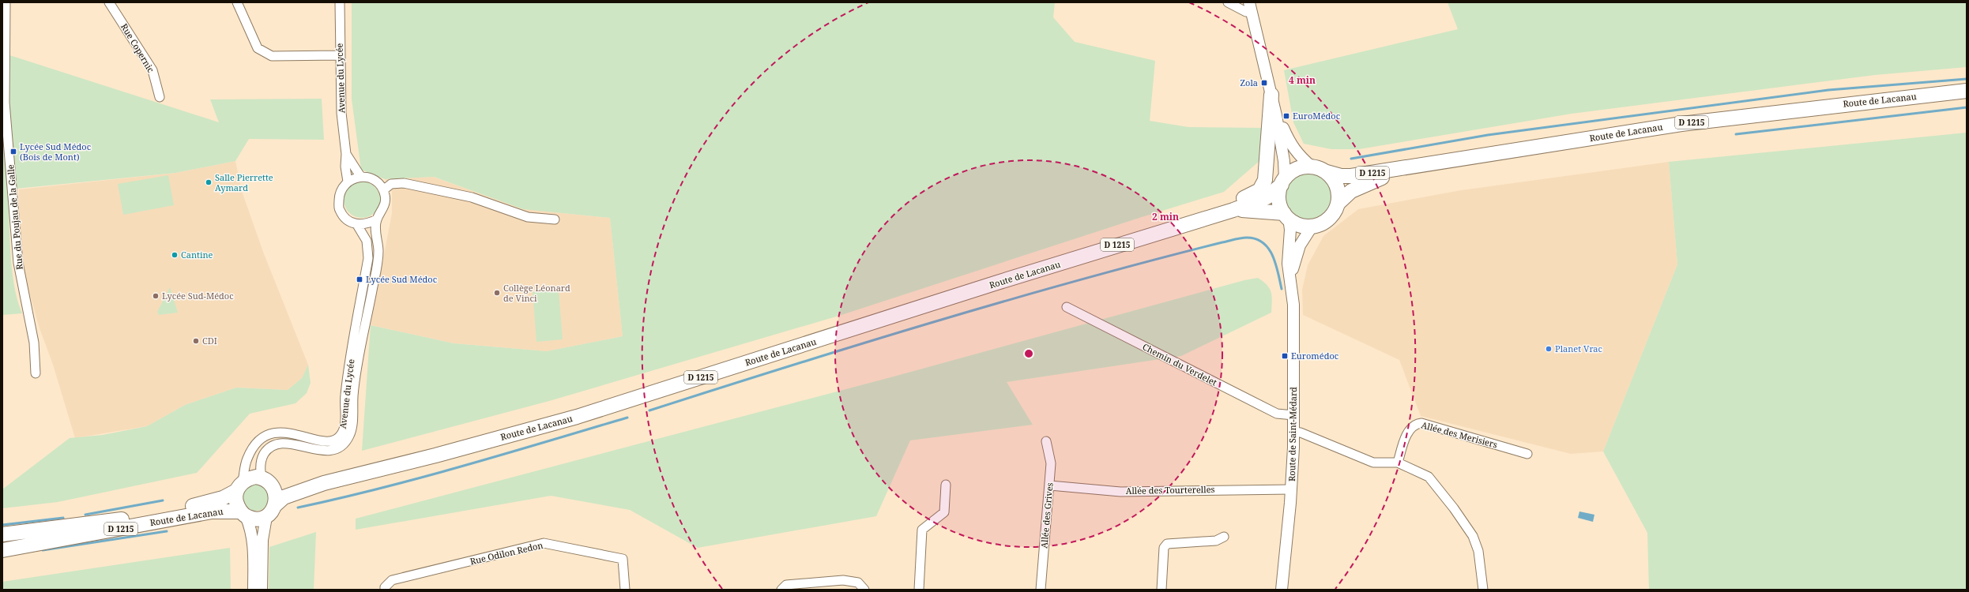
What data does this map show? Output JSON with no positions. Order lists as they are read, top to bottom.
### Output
{
  "streets": {
    "main road": ["Route de Lacanau", "D 1215"],
    "street": [
      "Rue Copernic",
      "Avenue du Lycée",
      "Rue du Poujau de la Galle",
      "Chemin du Verdelet",
      "Route de Saint-Médard",
      "Allée des Merisiers",
      "Allée des Tourterelles",
      "Allée des Grives",
      "Rue Odilon Redon"
    ]
  },
  "crossings": [
    ["Avenue du Lycée", "Route de Lacanau"],
    ["Route de Lacanau", "Route de Saint-Médard"],
    ["Chemin du Verdelet", "Route de Saint-Médard"],
    ["Route de Saint-Médard", "Allée des Tourterelles"],
    ["Allée des Tourterelles", "Allée des Grives"]
  ],
  "places": {
    "transit": [
      "Zola",
      "EuroMédoc",
      "Lycée Sud Médoc (Bois de Mont)",
      "Lycée Sud Médoc",
      "Euromédoc"
    ],
    "other": [
      "Salle Pierrette Aymard",
      "Cantine",
      "Collège Léonard de Vinci",
      "Lycée Sud-Médoc",
      "CDI",
      "Planet Vrac"
    ]
  },
  "rings": ["4 min", "2 min"]
}
